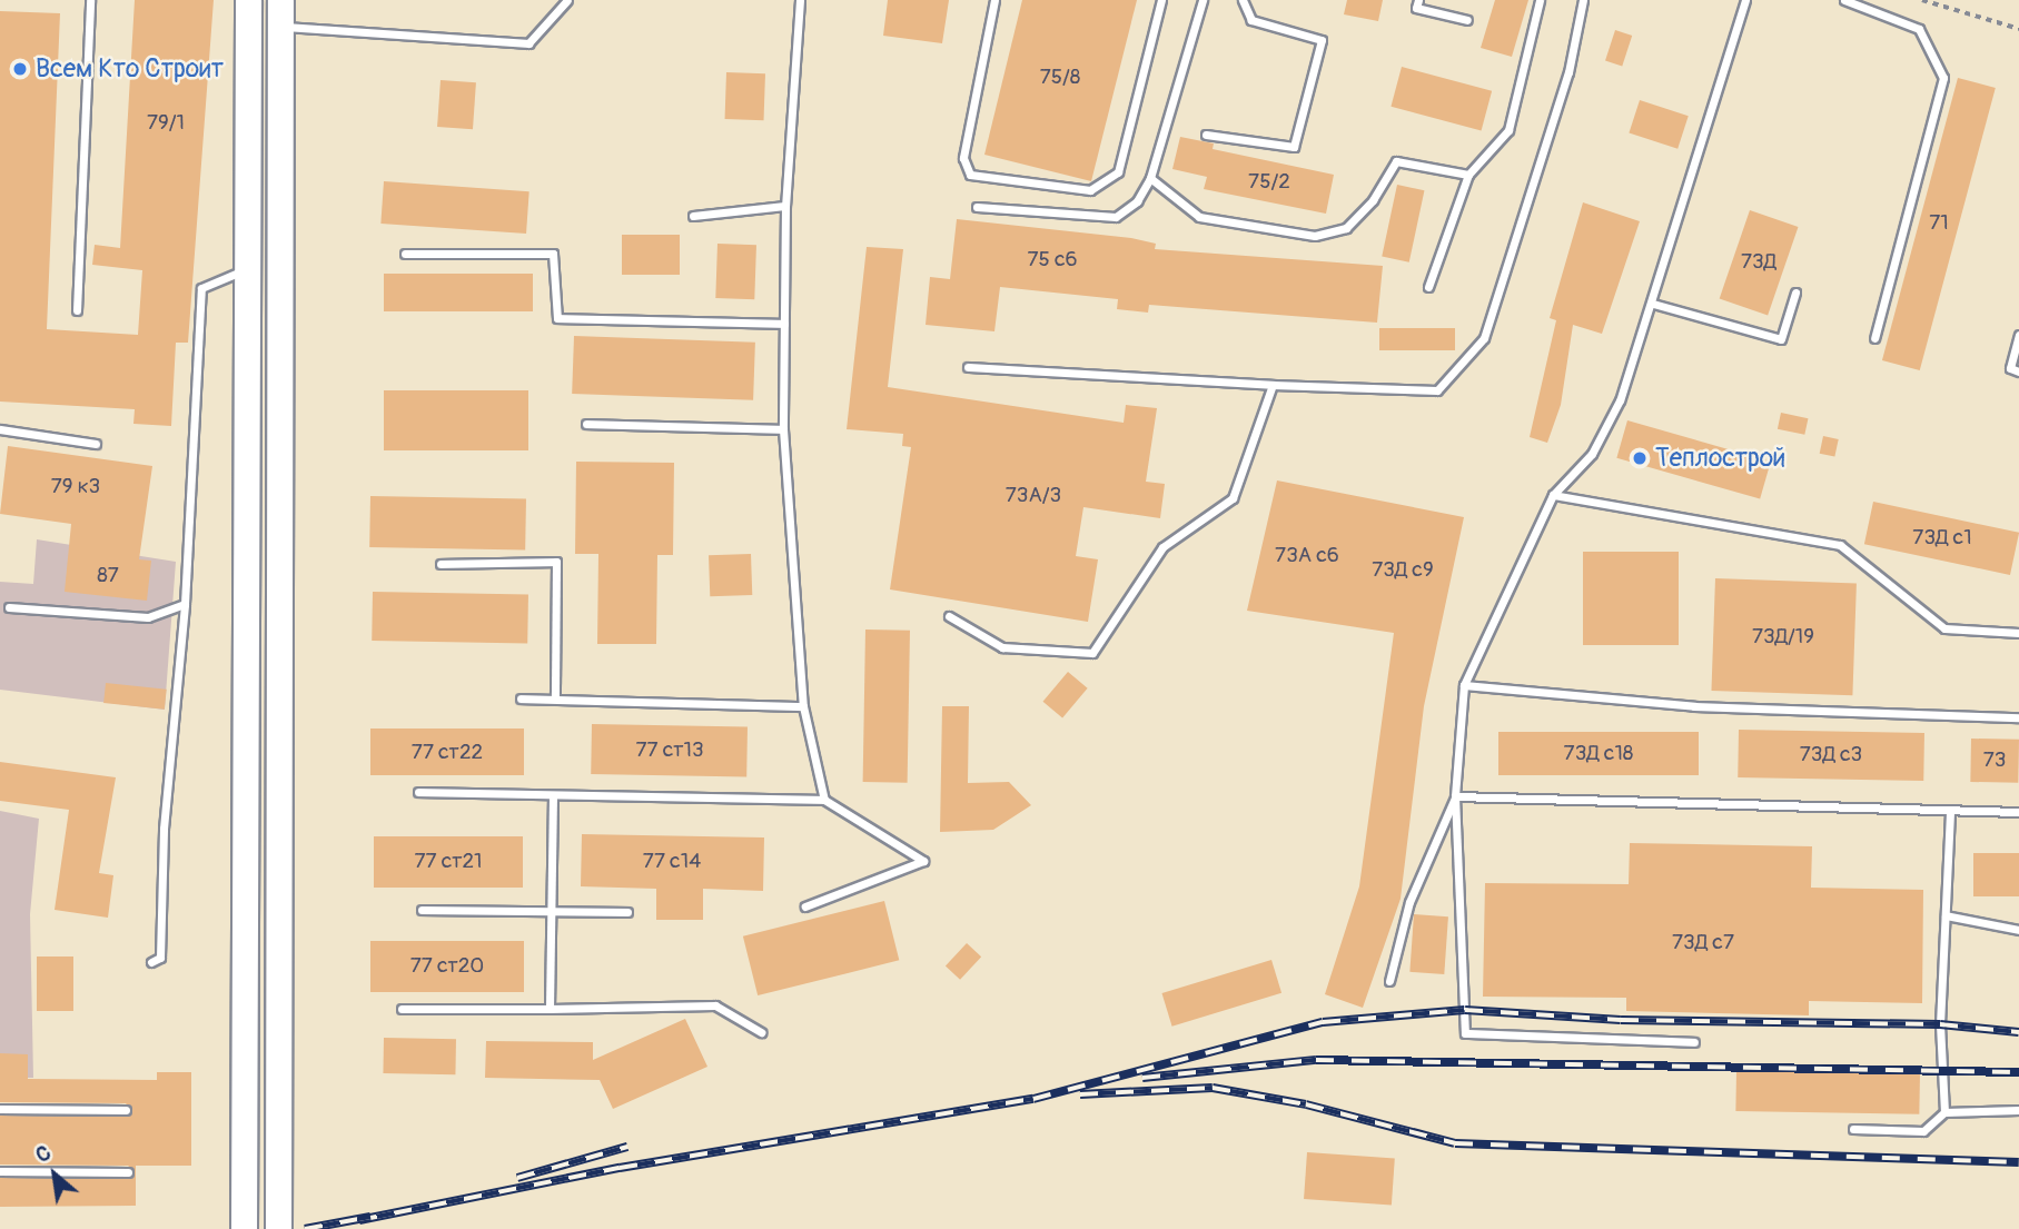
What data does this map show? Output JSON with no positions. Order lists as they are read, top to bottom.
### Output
{
  "places": ["Всем Кто Строит", "Теплострой"],
  "house_numbers": [
    "75/8",
    "79/1",
    "75/2",
    "71",
    "75 с6",
    "73Д",
    "79 к3",
    "73А/3",
    "73Д с1",
    "73А с6",
    "73Д с9",
    "87",
    "73Д/19",
    "77 ст13",
    "77 ст22",
    "73Д с18",
    "73Д с3",
    "73",
    "77 ст21",
    "77 с14",
    "73Д с7",
    "77 ст20"
  ],
  "north": "top left"
}
